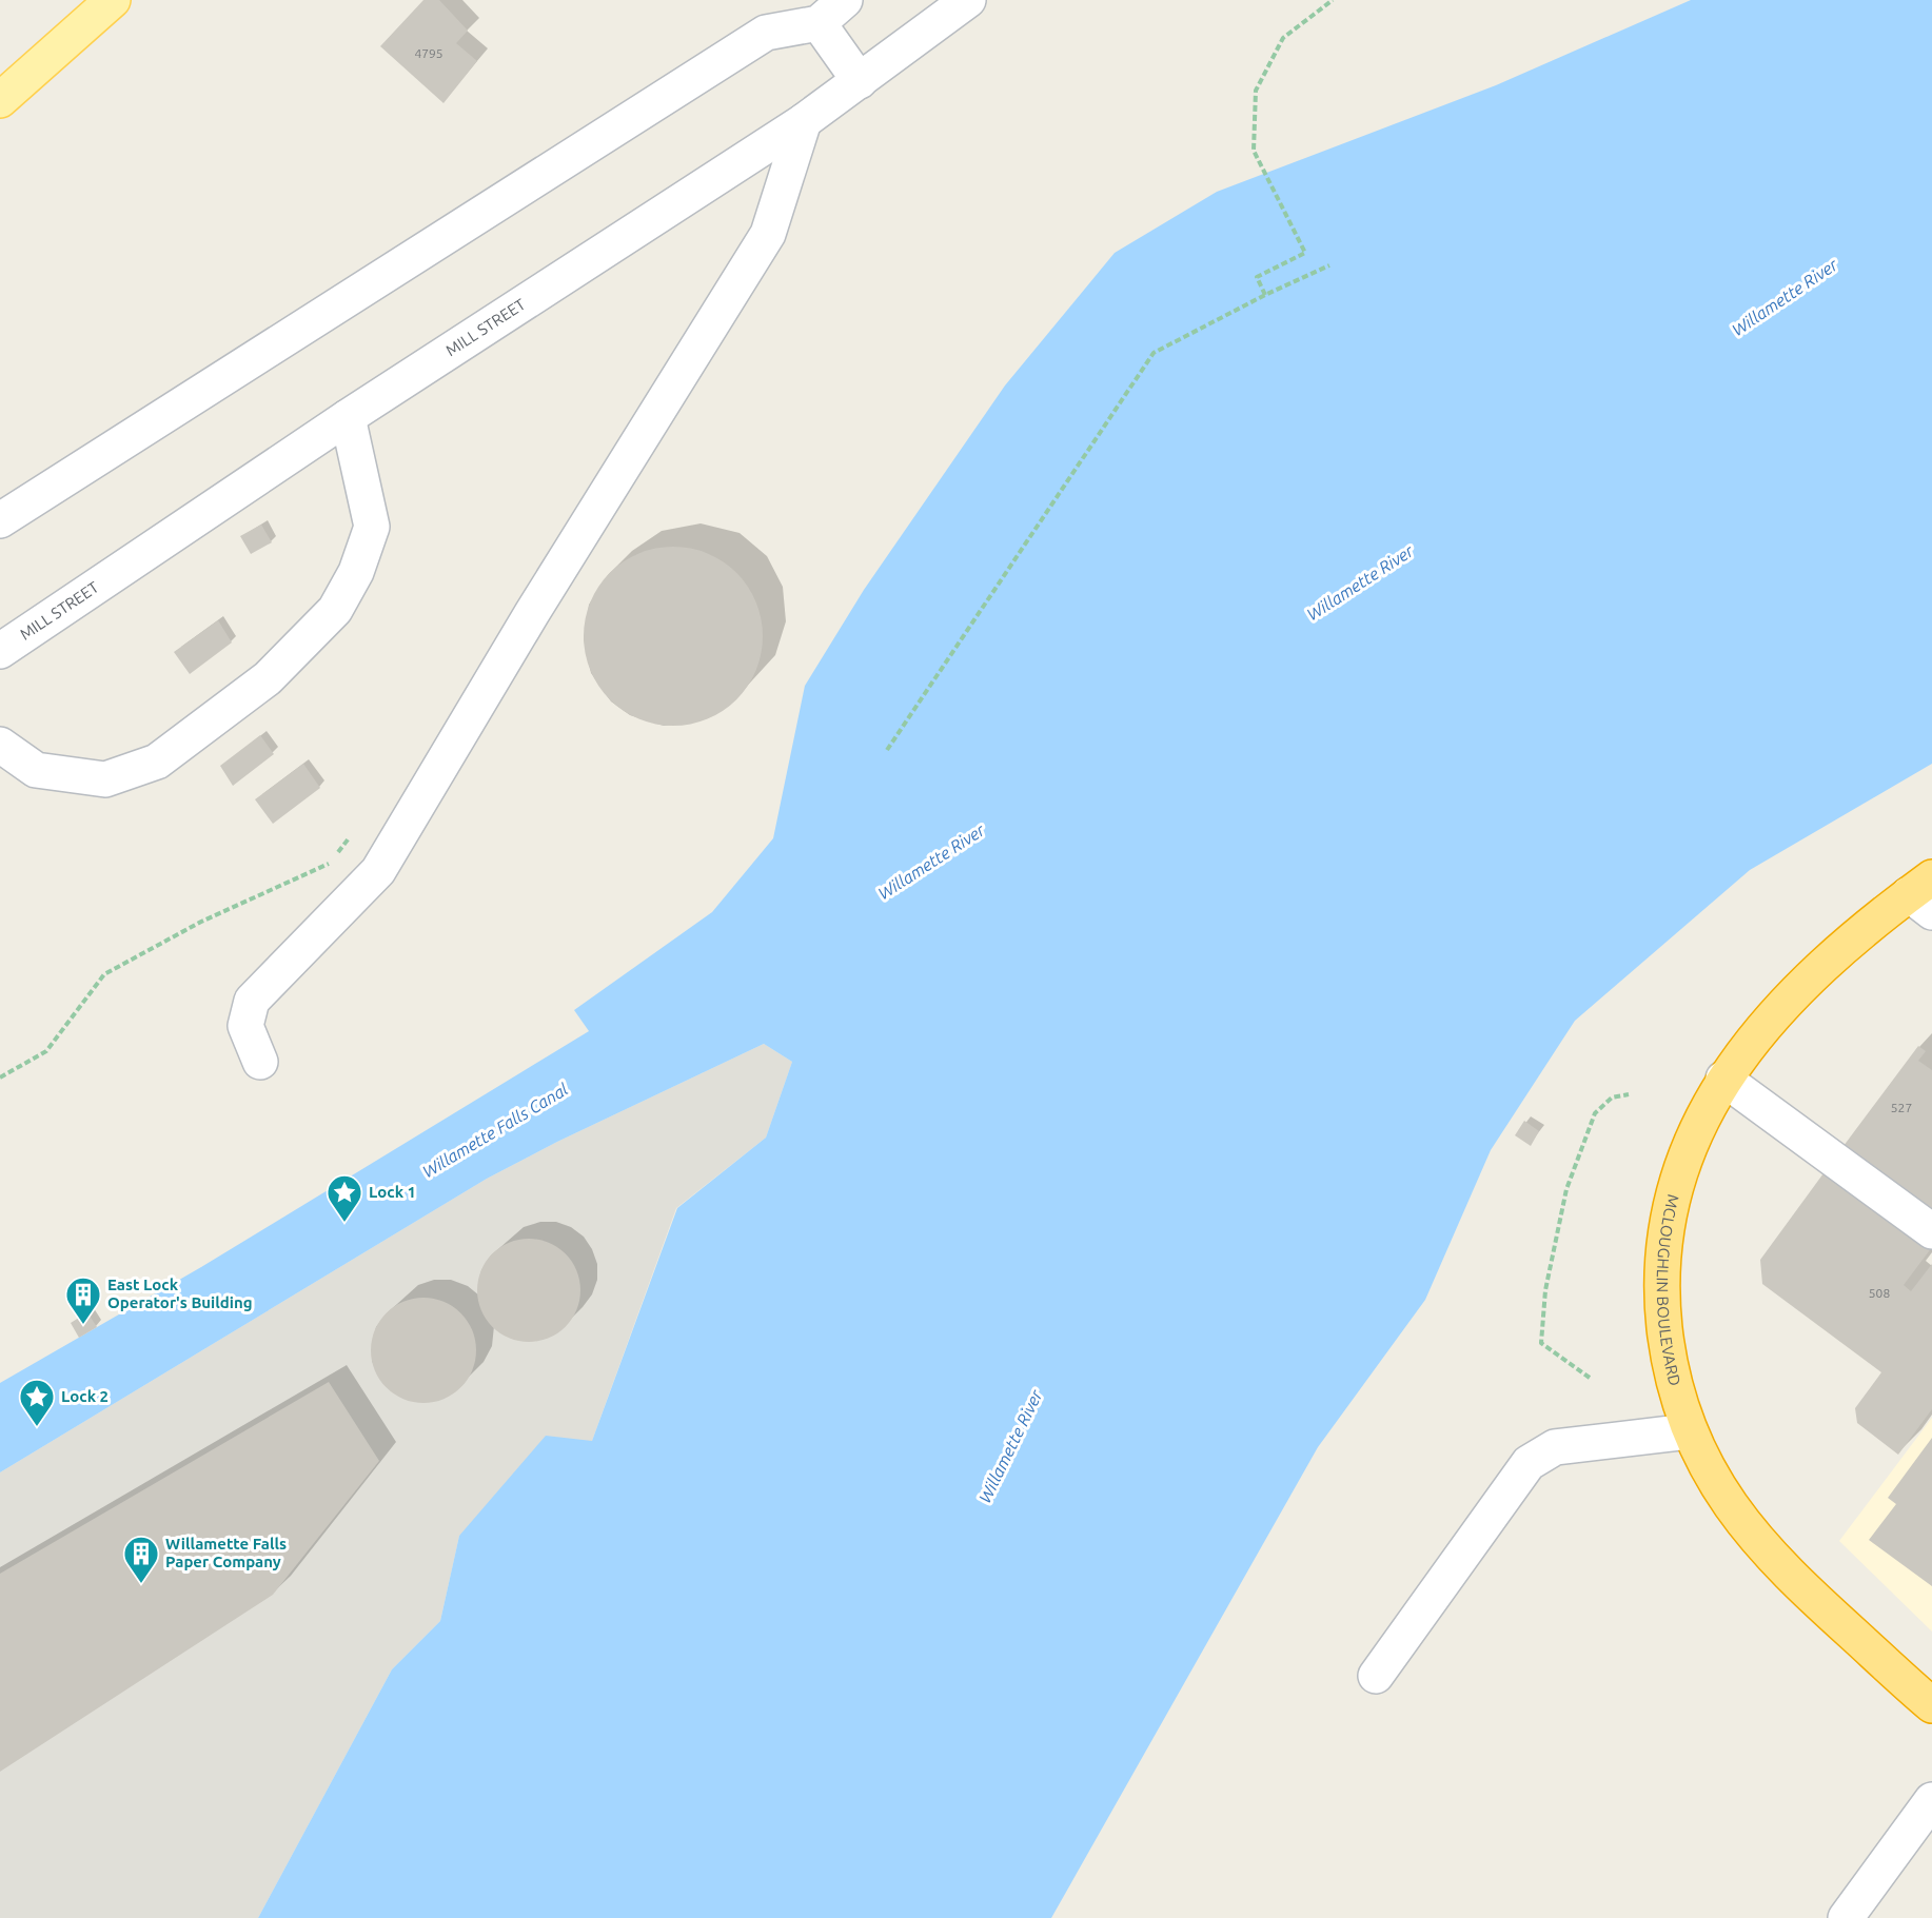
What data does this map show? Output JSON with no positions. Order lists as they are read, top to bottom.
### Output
{
  "streets": {
    "highway": ["MCLOUGHLIN BOULEVARD"],
    "street": ["MILL STREET"]
  },
  "water": ["Willamette River", "Willamette Falls Canal"],
  "places": {
    "place": ["Lock 1", "Lock 2"],
    "building": ["East Lock Operator's Building", "Willamette Falls Paper Company"]
  },
  "house_numbers": ["4795", "527", "508"]
}
